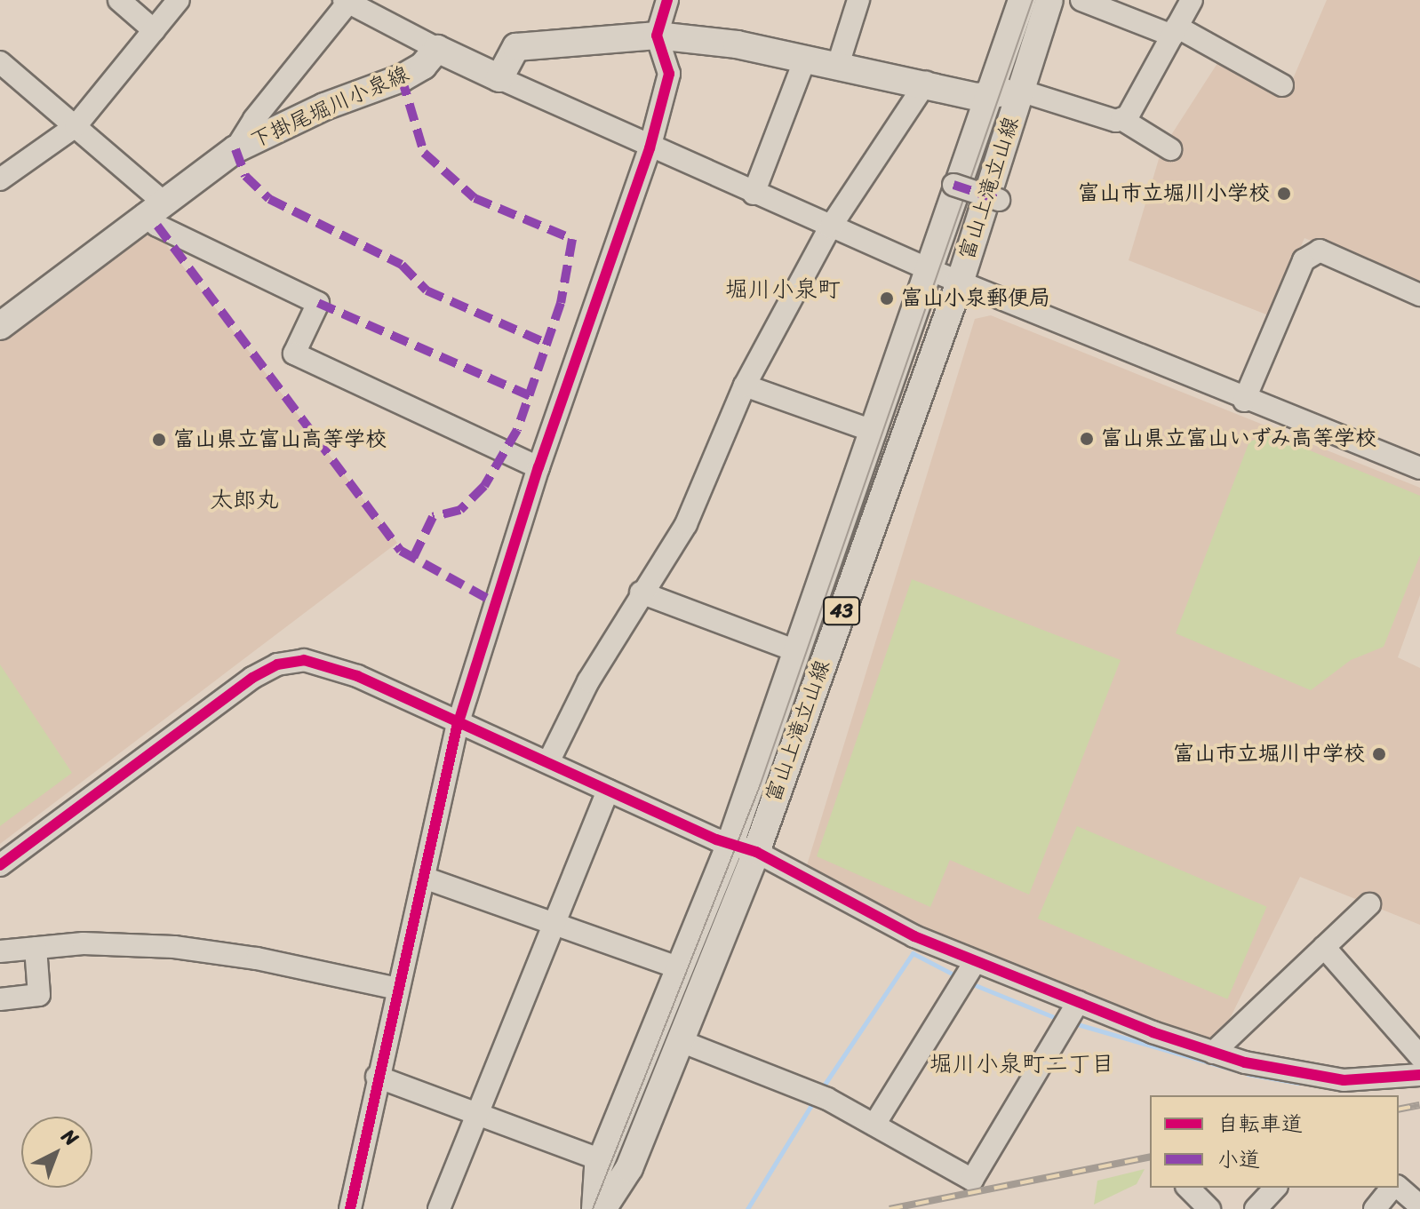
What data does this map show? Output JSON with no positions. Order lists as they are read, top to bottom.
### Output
{
  "streets": {
    "main road": ["下掛尾堀川小泉線", "富山上滝立山線", "43"]
  },
  "districts": ["堀川小泉町", "太郎丸", "堀川小泉町二丁目"],
  "places": [
    "富山市立堀川小学校",
    "富山小泉郵便局",
    "富山県立富山いずみ高等学校",
    "富山県立富山高等学校",
    "富山市立堀川中学校"
  ],
  "legend": ["自転車道", "小道"],
  "north": "top right"
}
